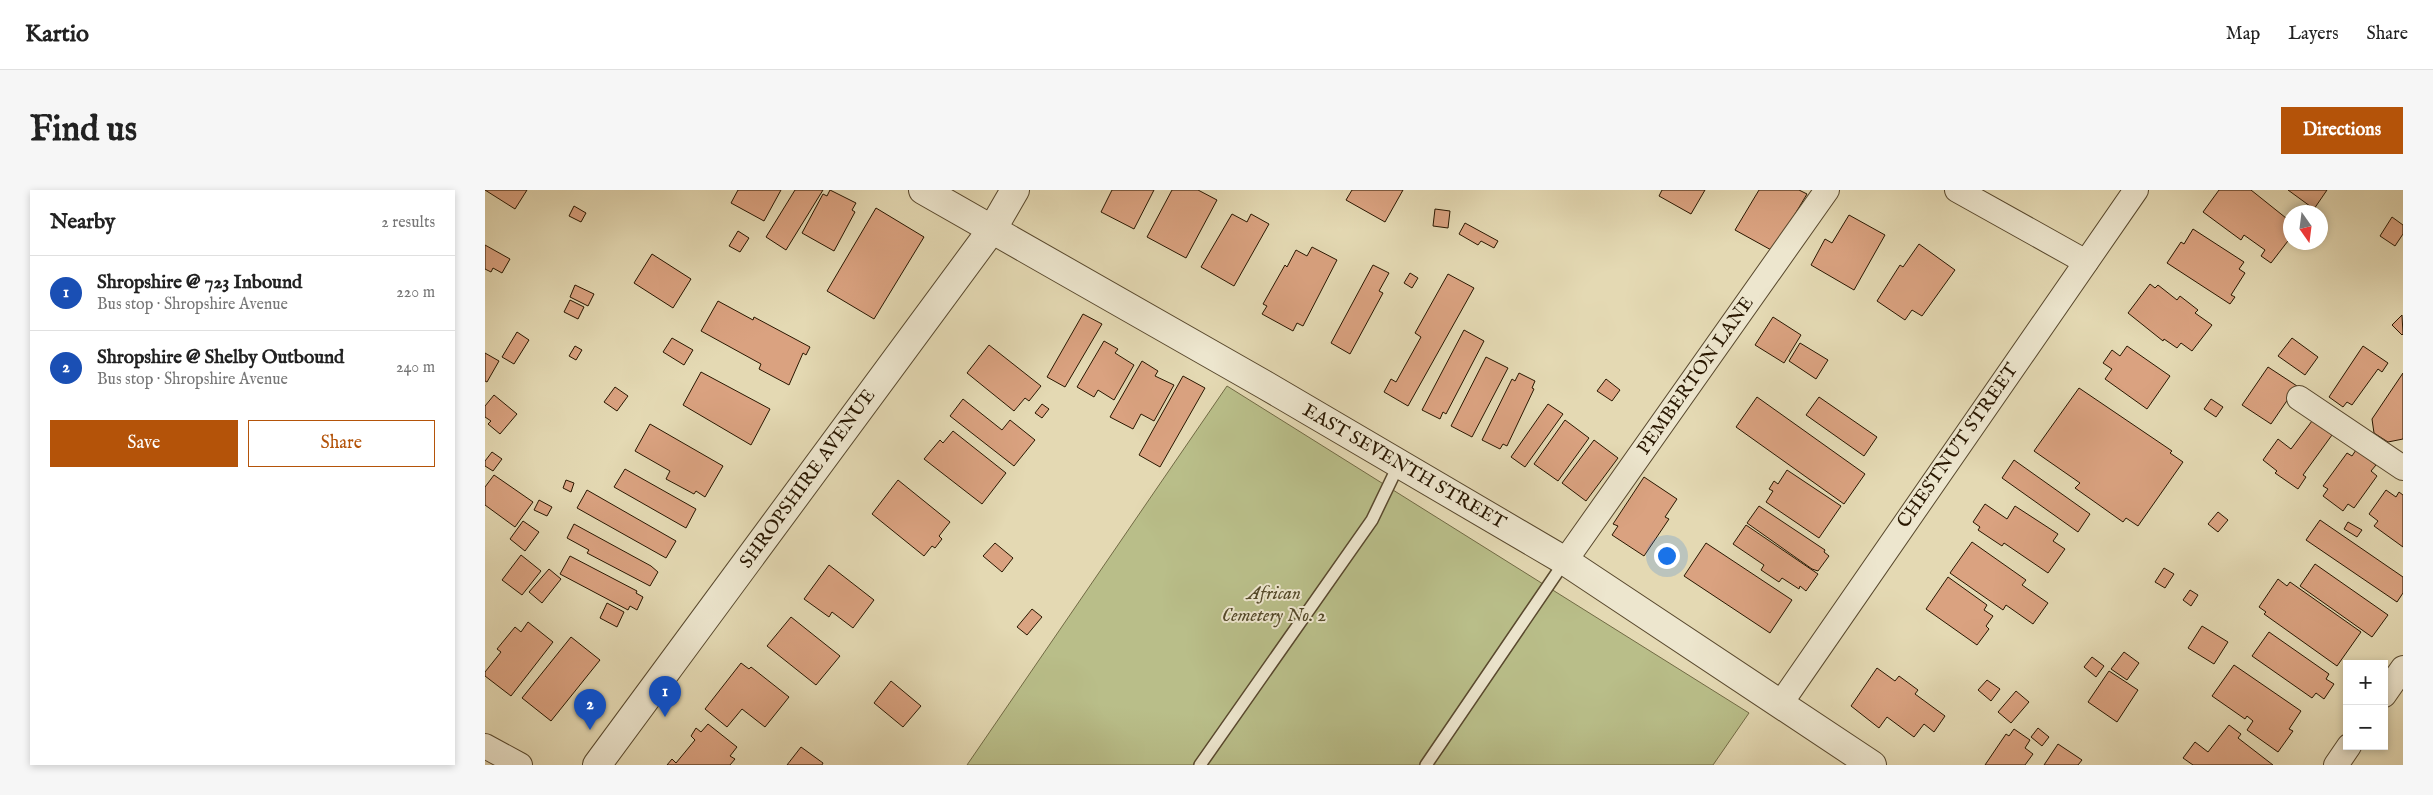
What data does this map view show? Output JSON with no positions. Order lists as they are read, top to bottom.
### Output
{
  "streets": {
    "street": [
      "PEMBERTON LANE",
      "CHESTNUT STREET",
      "EAST SEVENTH STREET",
      "SHROPSHIRE AVENUE"
    ]
  },
  "crossings": [
    ["PEMBERTON LANE", "EAST SEVENTH STREET"],
    ["CHESTNUT STREET", "EAST SEVENTH STREET"],
    ["EAST SEVENTH STREET", "SHROPSHIRE AVENUE"]
  ],
  "parks": ["African Cemetery No. 2"],
  "north": "bottom",
  "page": {
    "header": "Kartio",
    "nav": ["Map", "Layers", "Share"],
    "buttons": [
      "Directions",
      ["Save", "Share"]
    ],
    "title": "Find us",
    "heading": ["Nearby", "2 results"],
    "list": [
      {
        "mark": "1",
        "name": "Shropshire @ 723 Inbound",
        "note": "Bus stop · Shropshire Avenue",
        "value": "220 m"
      },
      {
        "mark": "2",
        "name": "Shropshire @ Shelby Outbound",
        "note": "Bus stop · Shropshire Avenue",
        "value": "240 m"
      }
    ],
    "map_buttons": ["+", "−"],
    "pins": ["1", "2"]
  }
}
